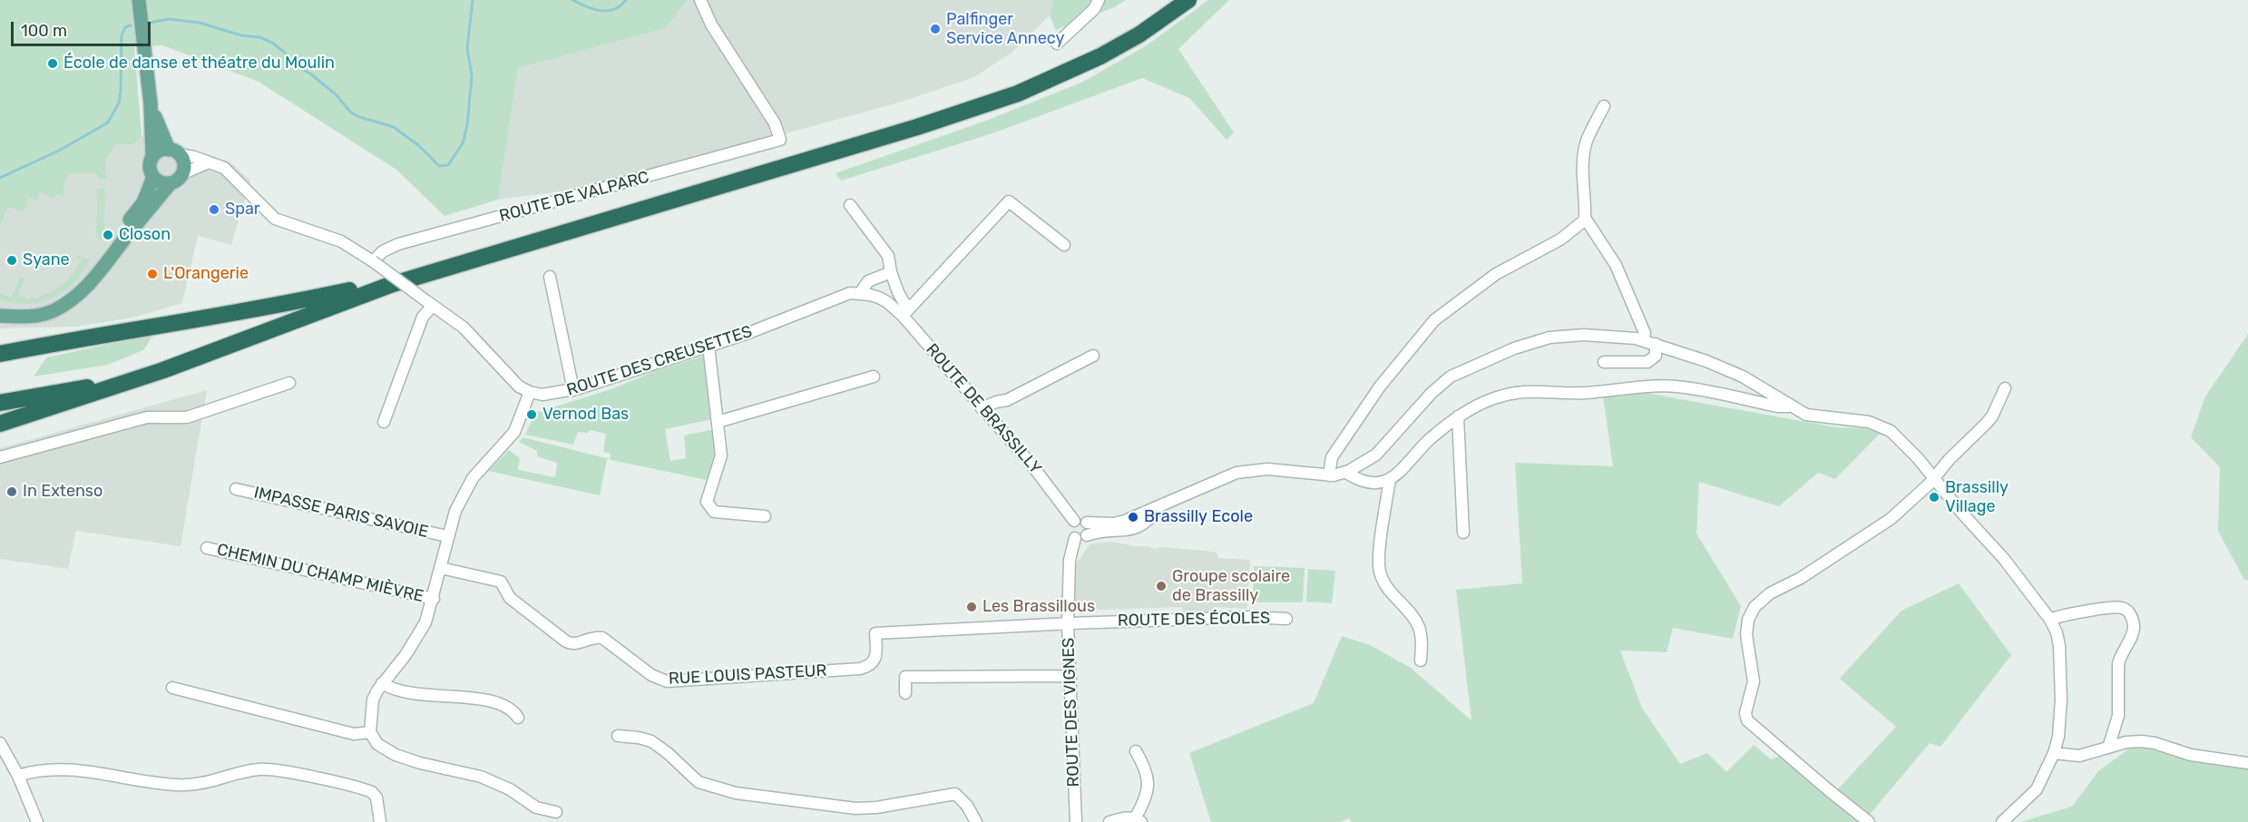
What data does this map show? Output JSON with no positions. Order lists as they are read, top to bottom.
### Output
{
  "streets": {
    "street": [
      "ROUTE DE VALPARC",
      "ROUTE DES CREUSETTES",
      "ROUTE DE BRASSILLY",
      "IMPASSE PARIS SAVOIE",
      "CHEMIN DU CHAMP MIÈVRE",
      "ROUTE DES ÉCOLES",
      "RUE LOUIS PASTEUR",
      "ROUTE DES VIGNES"
    ]
  },
  "crossings": [
    ["ROUTE DES CREUSETTES", "ROUTE DE BRASSILLY"],
    ["ROUTE DE BRASSILLY", "ROUTE DES VIGNES"],
    ["ROUTE DES ÉCOLES", "RUE LOUIS PASTEUR"],
    ["ROUTE DES ÉCOLES", "ROUTE DES VIGNES"],
    ["RUE LOUIS PASTEUR", "ROUTE DES VIGNES"]
  ],
  "places": [
    "Palfinger Service Annecy",
    "École de danse et théatre du Moulin",
    "Spar",
    "Closon",
    "Syane",
    "L'Orangerie",
    "Vernod Bas",
    "In Extenso",
    "Brassilly Village",
    "Brassilly Ecole",
    "Groupe scolaire de Brassilly",
    "Les Brassillous"
  ],
  "scale_bar": "100 m"
}
